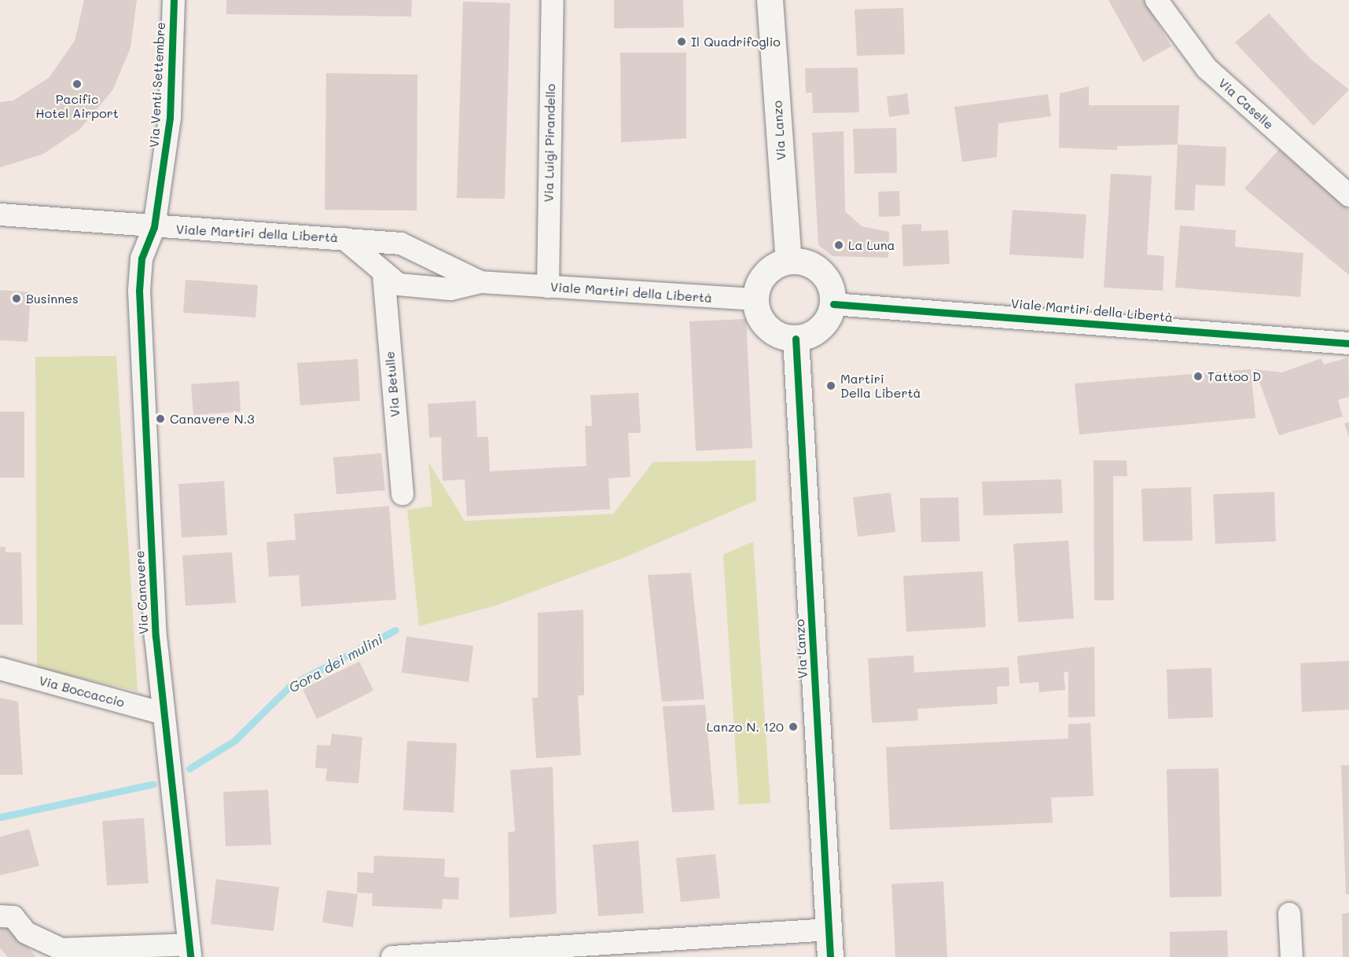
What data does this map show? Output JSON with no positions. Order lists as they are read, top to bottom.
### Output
{
  "streets": {
    "street": [
      "Via Venti Settembre",
      "Via Caselle",
      "Via Lanzo",
      "Via Luigi Pirandello",
      "Viale Martiri della Libertà",
      "Via Betulle",
      "Via Canavere",
      "Via Boccaccio"
    ]
  },
  "crossings": [
    ["Via Venti Settembre", "Viale Martiri della Libertà"],
    ["Via Venti Settembre", "Via Canavere"],
    ["Via Lanzo", "Viale Martiri della Libertà"],
    ["Via Luigi Pirandello", "Viale Martiri della Libertà"],
    ["Viale Martiri della Libertà", "Via Betulle"],
    ["Viale Martiri della Libertà", "Via Canavere"],
    ["Via Canavere", "Via Boccaccio"]
  ],
  "water": ["Gora dei mulini"],
  "places": [
    "Il Quadrifoglio",
    "Pacific Hotel Airport",
    "La Luna",
    "Businnes",
    "Tattoo D",
    "Martiri Della Libertà",
    "Canavere N.3",
    "Lanzo N. 120"
  ]
}
